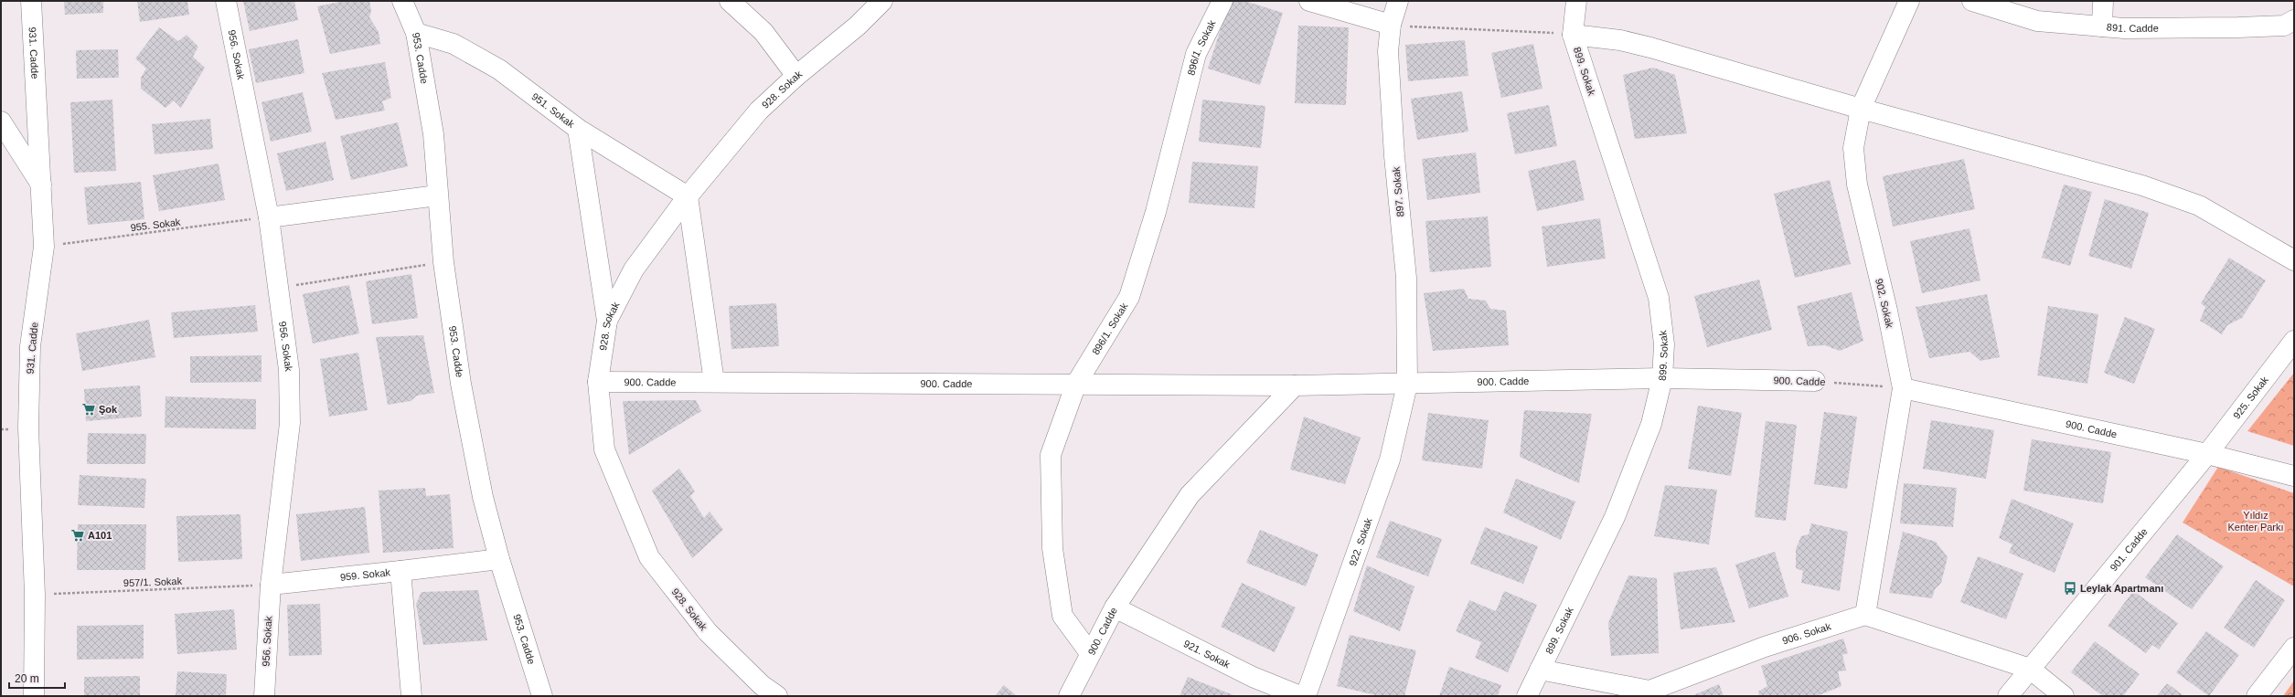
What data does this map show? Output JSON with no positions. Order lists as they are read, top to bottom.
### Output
{
  "streets": {
    "street": [
      "891. Cadde",
      "896/1. Sokak",
      "931. Cadde",
      "956. Sokak",
      "953. Cadde",
      "899. Sokak",
      "928. Sokak",
      "951. Sokak",
      "897. Sokak",
      "902. Sokak",
      "900. Cadde",
      "925. Sokak",
      "922. Sokak",
      "901. Cadde",
      "959. Sokak",
      "906. Sokak",
      "921. Sokak"
    ],
    "path": ["955. Sokak", "957/1. Sokak"]
  },
  "crossings": [
    ["896/1. Sokak", "900. Cadde"],
    ["931. Cadde", "955. Sokak"],
    ["931. Cadde", "957/1. Sokak"],
    ["956. Sokak", "955. Sokak"],
    ["956. Sokak", "959. Sokak"],
    ["956. Sokak", "957/1. Sokak"],
    ["953. Cadde", "951. Sokak"],
    ["899. Sokak", "900. Cadde"],
    ["899. Sokak", "906. Sokak"],
    ["928. Sokak", "951. Sokak"],
    ["928. Sokak", "900. Cadde"],
    ["897. Sokak", "900. Cadde"],
    ["897. Sokak", "922. Sokak"],
    ["902. Sokak", "900. Cadde"],
    ["902. Sokak", "906. Sokak"],
    ["900. Cadde", "925. Sokak"],
    ["900. Cadde", "922. Sokak"],
    ["900. Cadde", "901. Cadde"],
    ["900. Cadde", "921. Sokak"],
    ["925. Sokak", "901. Cadde"],
    ["959. Sokak", "957/1. Sokak"]
  ],
  "parks": ["Yıldız Kenter Parkı"],
  "places": {
    "supermarket": ["Şok", "A101"],
    "bus stop": ["Leylak Apartmanı"]
  },
  "scale_bar": "20 m"
}
